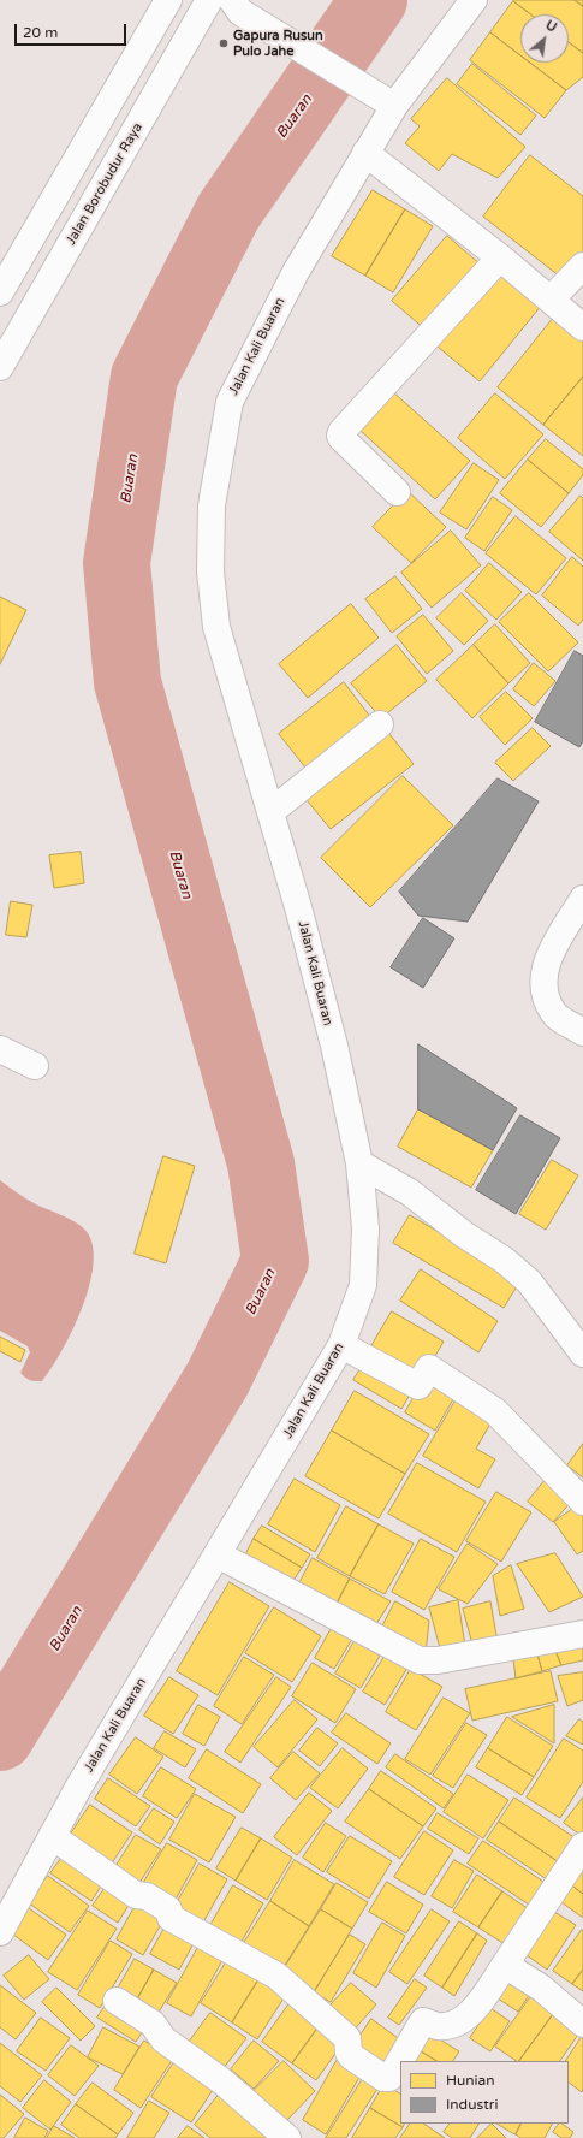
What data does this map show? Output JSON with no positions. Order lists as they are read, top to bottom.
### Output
{
  "streets": {
    "street": ["Jalan Borobudur Raya", "Jalan Kali Buaran"]
  },
  "water": ["Buaran"],
  "places": ["Gapura Rusun Pulo Jahe"],
  "legend": ["Hunian", "Industri"],
  "scale_bar": "20 m",
  "north": "top right"
}
